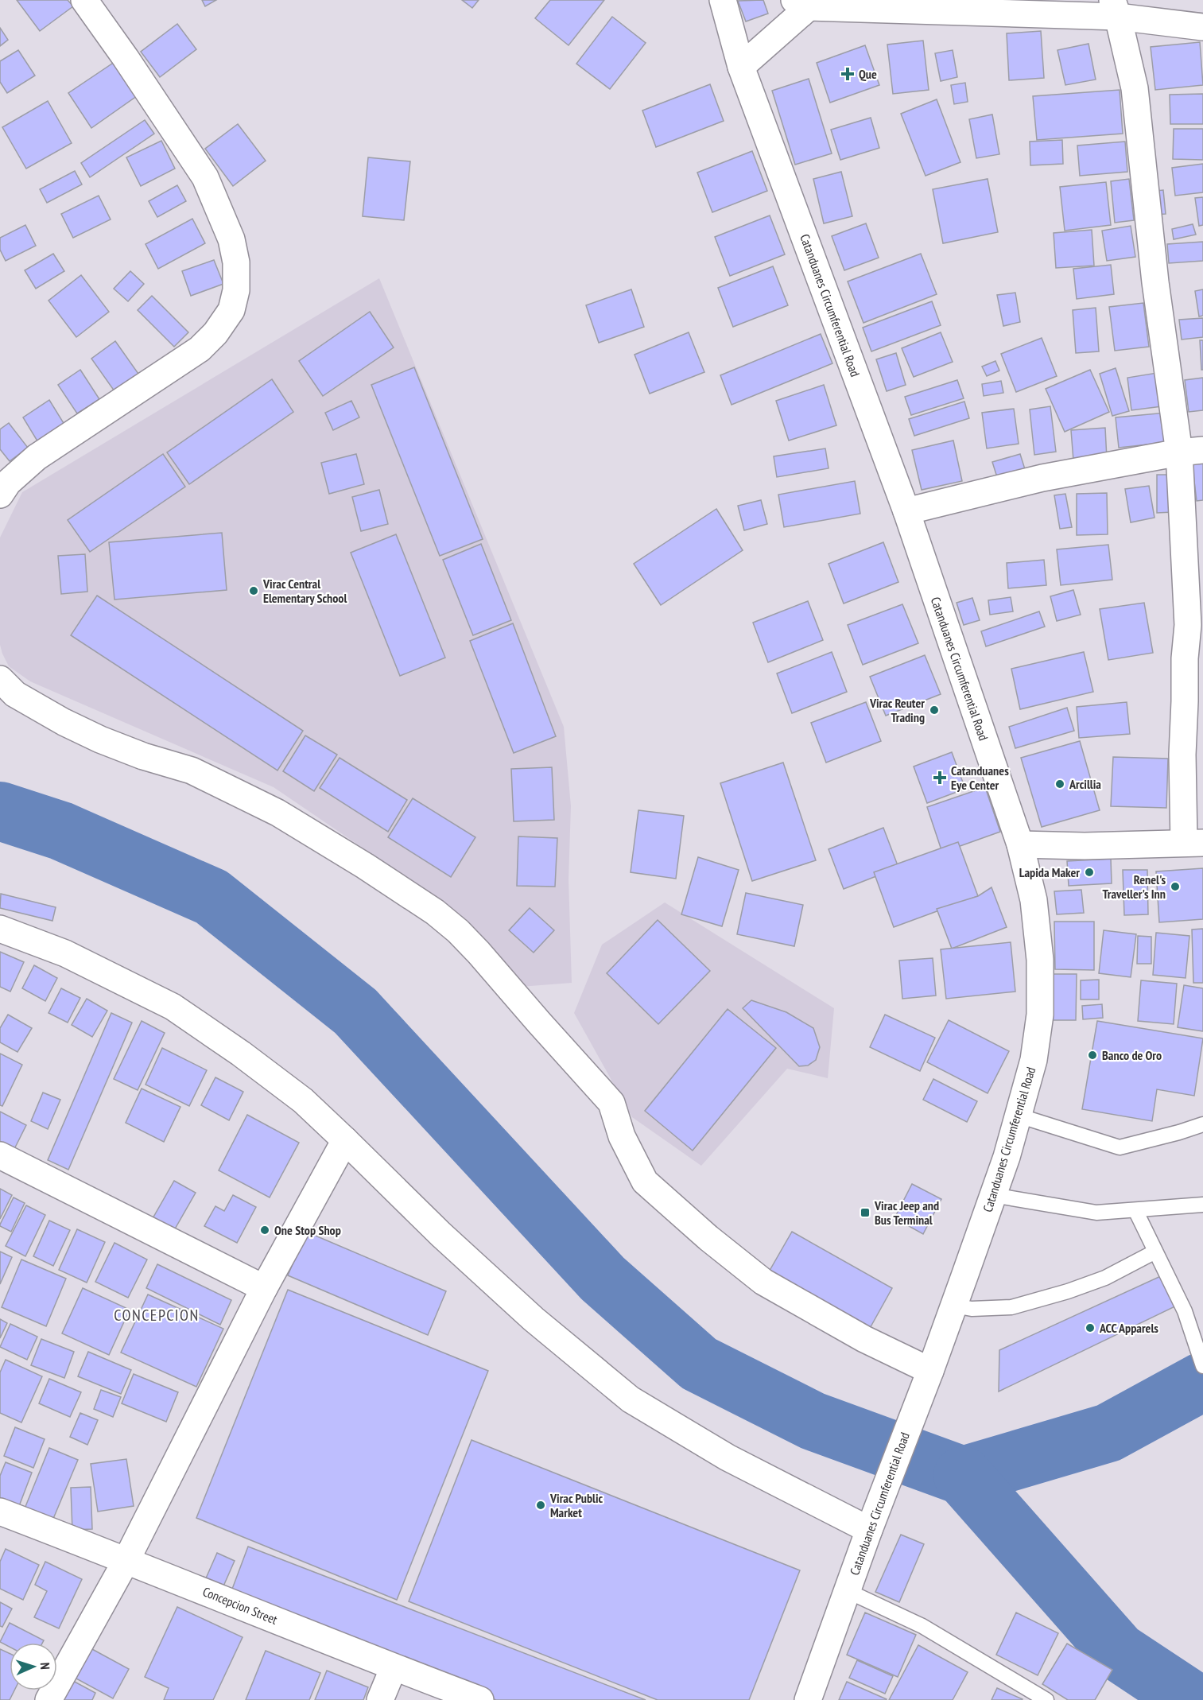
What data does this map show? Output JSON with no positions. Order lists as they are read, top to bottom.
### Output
{
  "streets": {
    "street": ["Catanduanes Circumferential Road", "Concepcion Street"]
  },
  "districts": ["CONCEPCION"],
  "places": {
    "health": ["Que", "Catanduanes Eye Center"],
    "other": [
      "Virac Central Elementary School",
      "Virac Reuter Trading",
      "Arcillia",
      "Lapida Maker",
      "Renel's Traveller's Inn",
      "Banco de Oro",
      "One Stop Shop",
      "ACC Apparels",
      "Virac Public Market"
    ],
    "transit": ["Virac Jeep and Bus Terminal"]
  },
  "north": "right"
}
